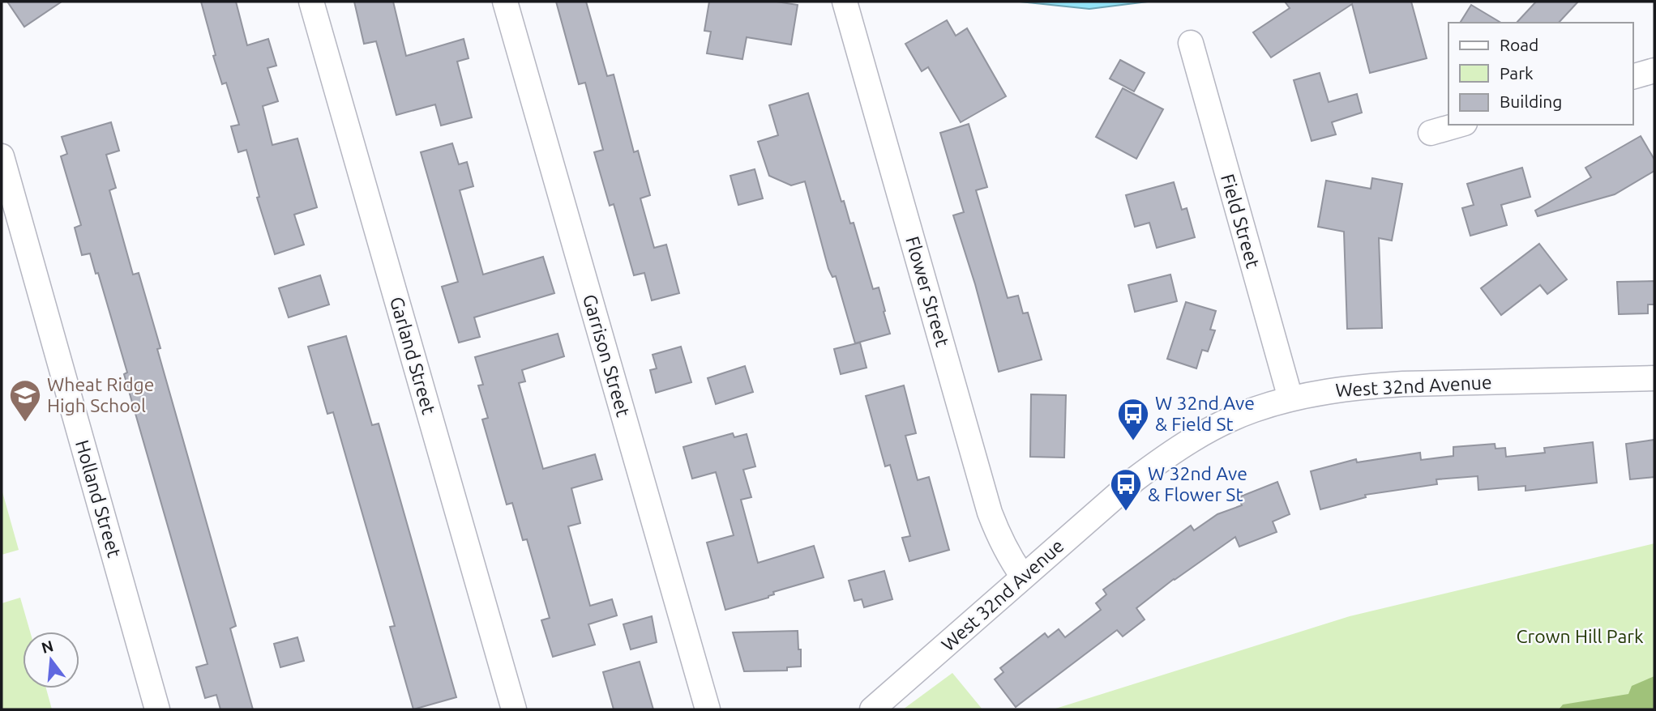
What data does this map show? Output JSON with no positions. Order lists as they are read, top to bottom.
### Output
{
  "streets": {
    "street": [
      "Field Street",
      "Flower Street",
      "Garland Street",
      "Garrison Street",
      "West 32nd Avenue",
      "Holland Street"
    ]
  },
  "crossings": [
    ["Field Street", "West 32nd Avenue"],
    ["Flower Street", "West 32nd Avenue"]
  ],
  "parks": ["Crown Hill Park"],
  "places": {
    "school or university": ["Wheat Ridge High School"],
    "bus stop": ["W 32nd Ave & Field St", "W 32nd Ave & Flower St"]
  },
  "legend": ["Road", "Park", "Building"],
  "north": "top"
}
